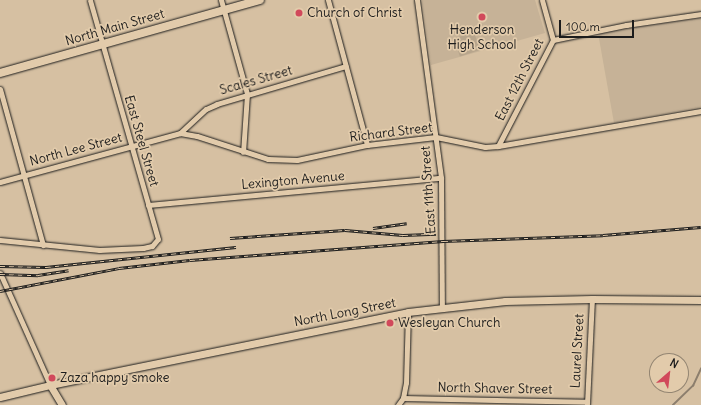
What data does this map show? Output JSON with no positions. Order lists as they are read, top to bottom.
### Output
{
  "streets": {
    "main road": ["North Main Street"],
    "street": [
      "East 12th Street",
      "Scales Street",
      "Richard Street",
      "East Steel Street",
      "North Lee Street",
      "Lexington Avenue",
      "East 11th Street",
      "North Long Street",
      "Laurel Street",
      "North Shaver Street"
    ]
  },
  "crossings": [
    ["North Main Street", "East Steel Street"],
    ["East 12th Street", "Richard Street"],
    ["Scales Street", "Richard Street"],
    ["Scales Street", "North Lee Street"],
    ["Richard Street", "North Lee Street"],
    ["Richard Street", "East 11th Street"],
    ["East Steel Street", "North Lee Street"],
    ["East Steel Street", "Lexington Avenue"],
    ["Lexington Avenue", "East 11th Street"],
    ["East 11th Street", "North Long Street"],
    ["North Long Street", "Laurel Street"],
    ["Laurel Street", "North Shaver Street"]
  ],
  "places": [
    "Church of Christ",
    "Henderson High School",
    "Wesleyan Church",
    "Zaza happy smoke"
  ],
  "scale_bar": "100 m",
  "north": "top right"
}
